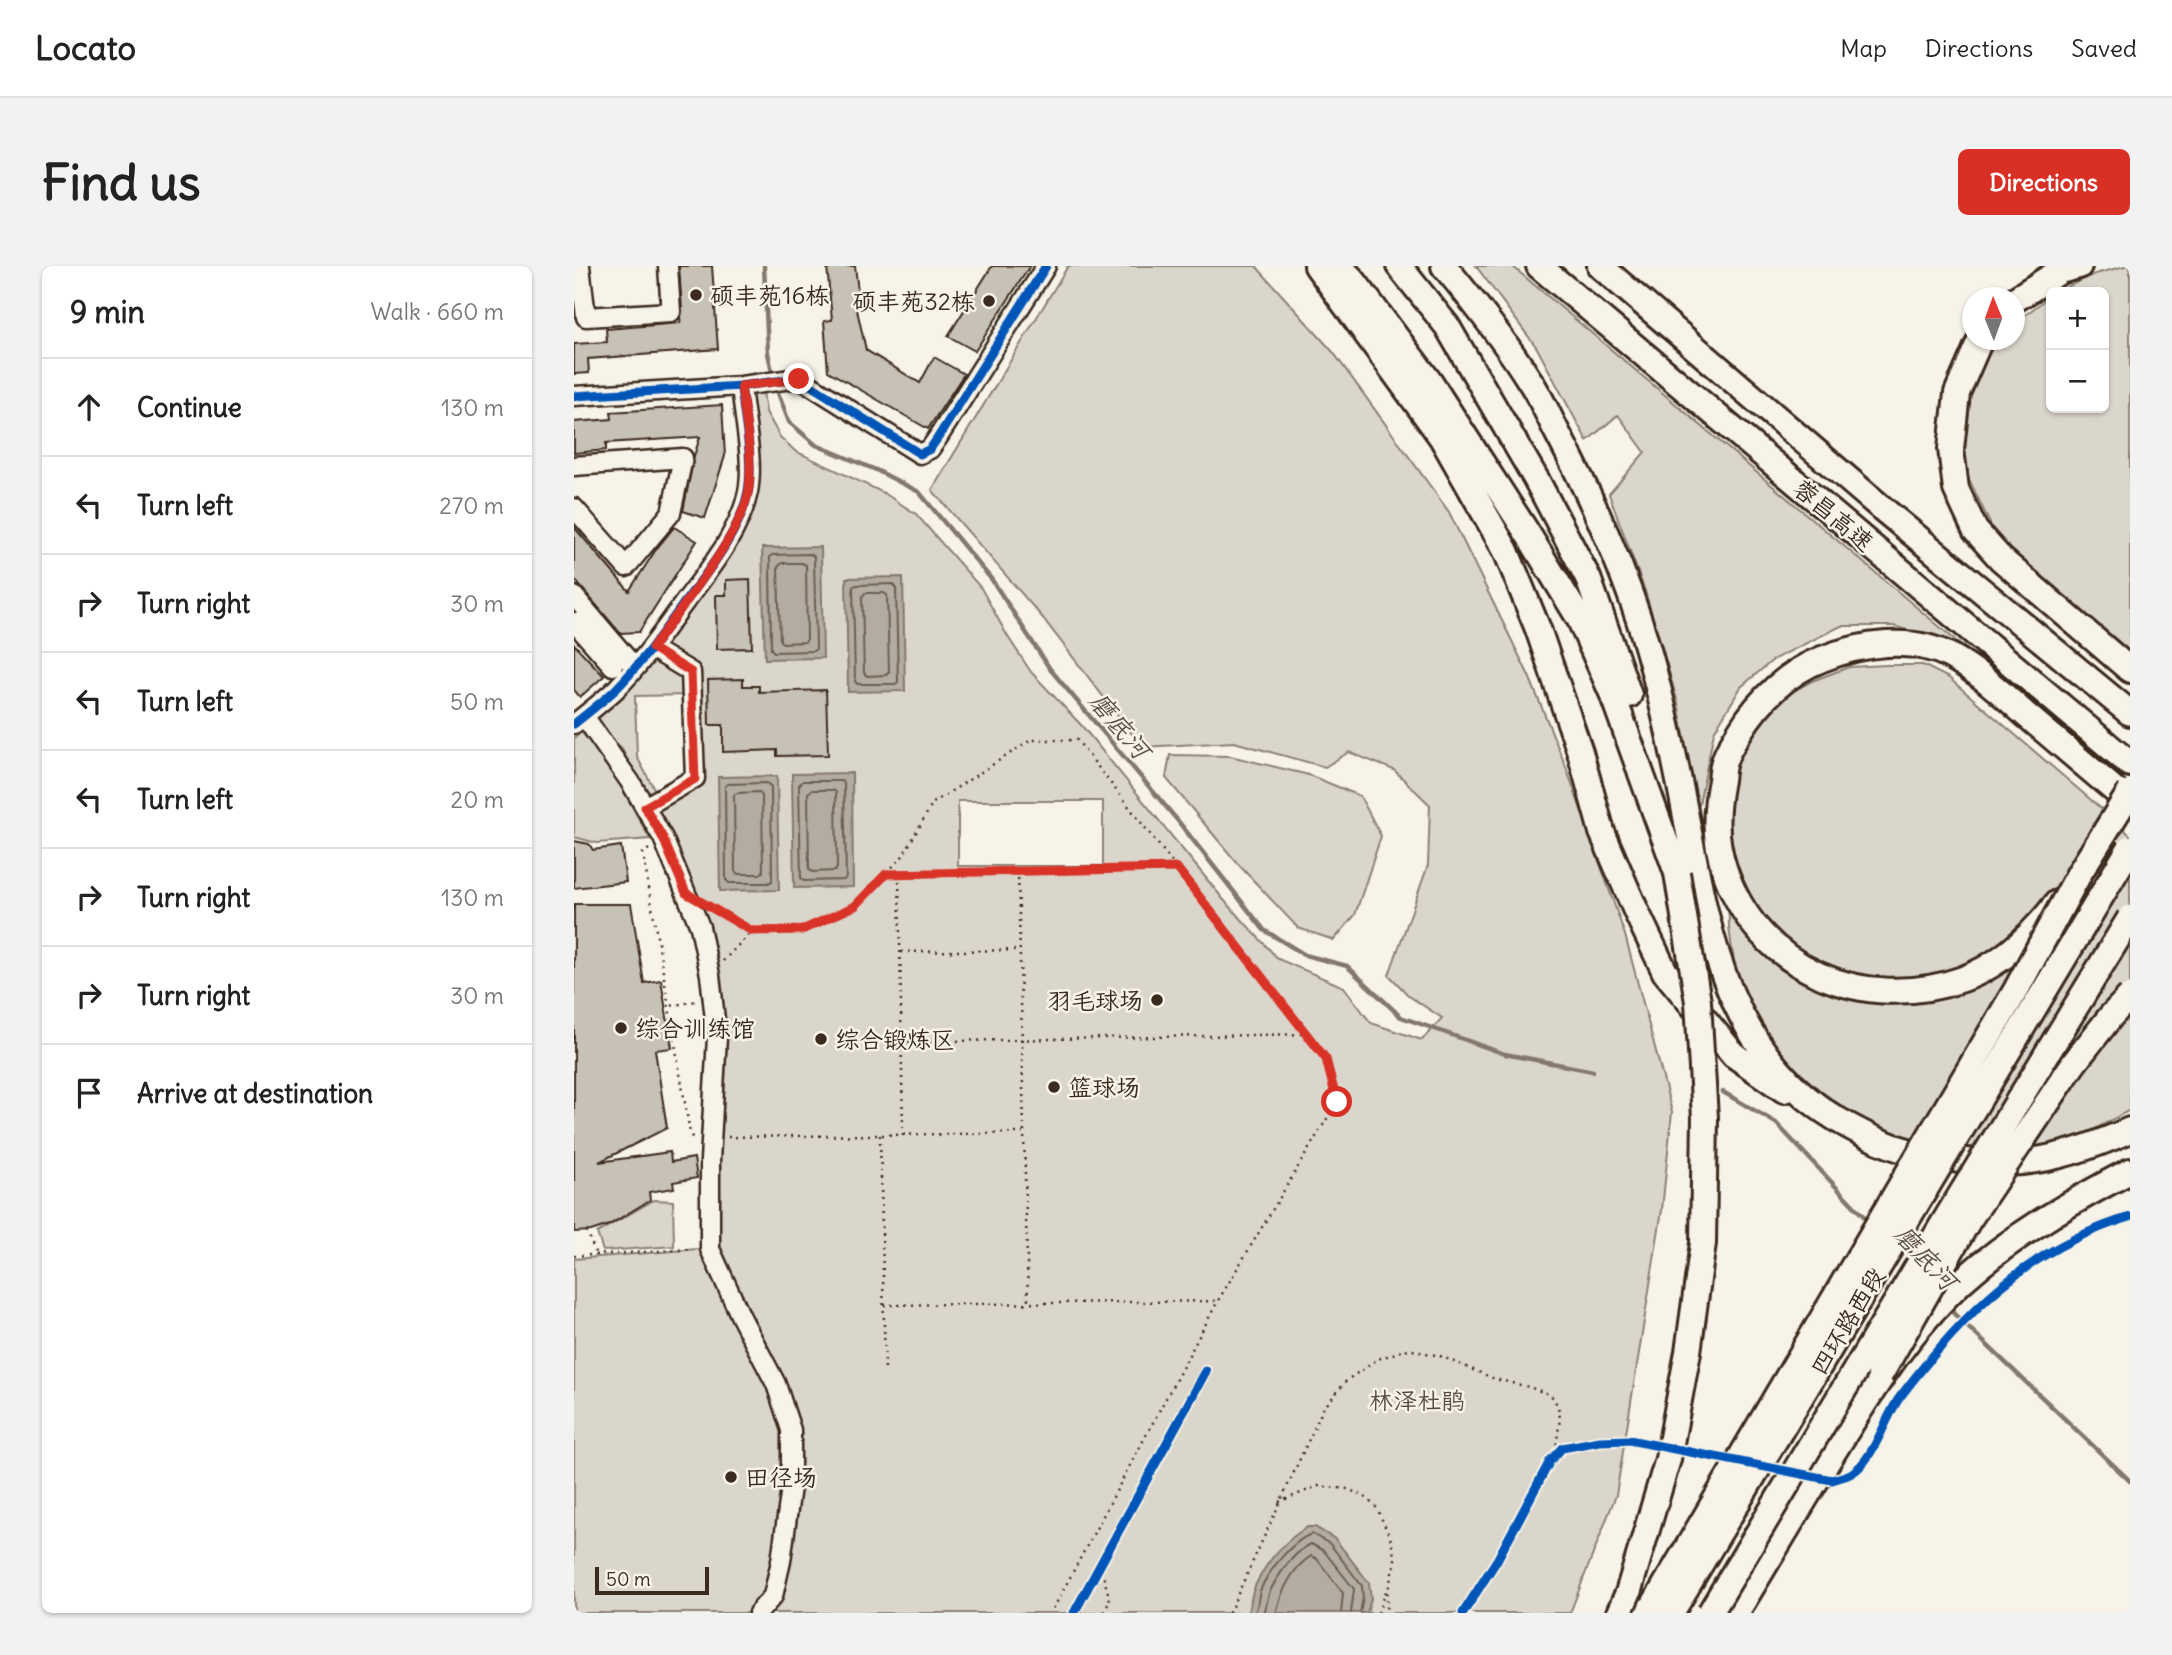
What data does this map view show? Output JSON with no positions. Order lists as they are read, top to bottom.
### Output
{
  "streets": {
    "highway": ["蓉昌高速", "四环路西段"]
  },
  "water": ["磨底河"],
  "parks": ["林泽杜鹃"],
  "places": [
    "硕丰苑16栋",
    "硕丰苑32栋",
    "羽毛球场",
    "综合训练馆",
    "综合锻炼区",
    "篮球场",
    "田径场"
  ],
  "scale_bar": "50 m",
  "north": "top",
  "page": {
    "header": "Locato",
    "nav": ["Map", "Directions", "Saved"],
    "buttons": "Directions",
    "title": "Find us",
    "heading": ["9 min", "Walk · 660 m"],
    "map_buttons": ["+", "−"],
    "list": [
      ["Continue", "130 m"],
      ["Turn left", "270 m"],
      ["Turn right", "30 m"],
      ["Turn left", "50 m"],
      ["Turn left", "20 m"],
      ["Turn right", "130 m"],
      ["Turn right", "30 m"],
      "Arrive at destination"
    ],
    "scale": "50 m"
  }
}
